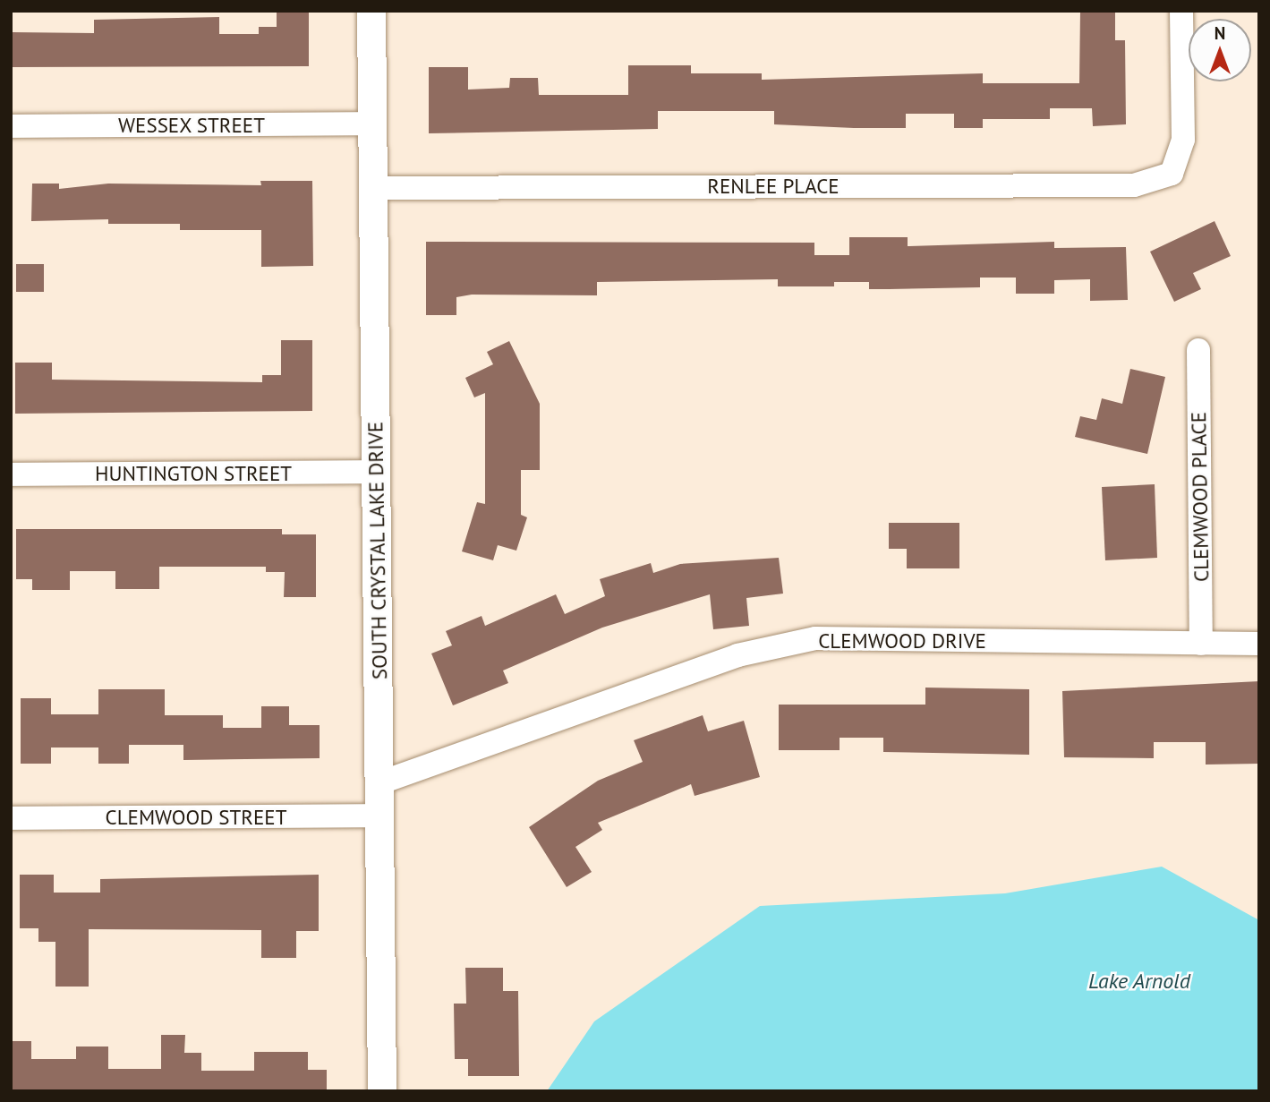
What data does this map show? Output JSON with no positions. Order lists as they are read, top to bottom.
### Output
{
  "streets": {
    "street": [
      "WESSEX STREET",
      "RENLEE PLACE",
      "HUNTINGTON STREET",
      "CLEMWOOD PLACE",
      "SOUTH CRYSTAL LAKE DRIVE",
      "CLEMWOOD DRIVE",
      "CLEMWOOD STREET"
    ]
  },
  "crossings": [
    ["WESSEX STREET", "SOUTH CRYSTAL LAKE DRIVE"],
    ["RENLEE PLACE", "SOUTH CRYSTAL LAKE DRIVE"],
    ["HUNTINGTON STREET", "SOUTH CRYSTAL LAKE DRIVE"],
    ["CLEMWOOD PLACE", "CLEMWOOD DRIVE"],
    ["SOUTH CRYSTAL LAKE DRIVE", "CLEMWOOD DRIVE"],
    ["SOUTH CRYSTAL LAKE DRIVE", "CLEMWOOD STREET"]
  ],
  "water": ["Lake Arnold"],
  "north": "top"
}
